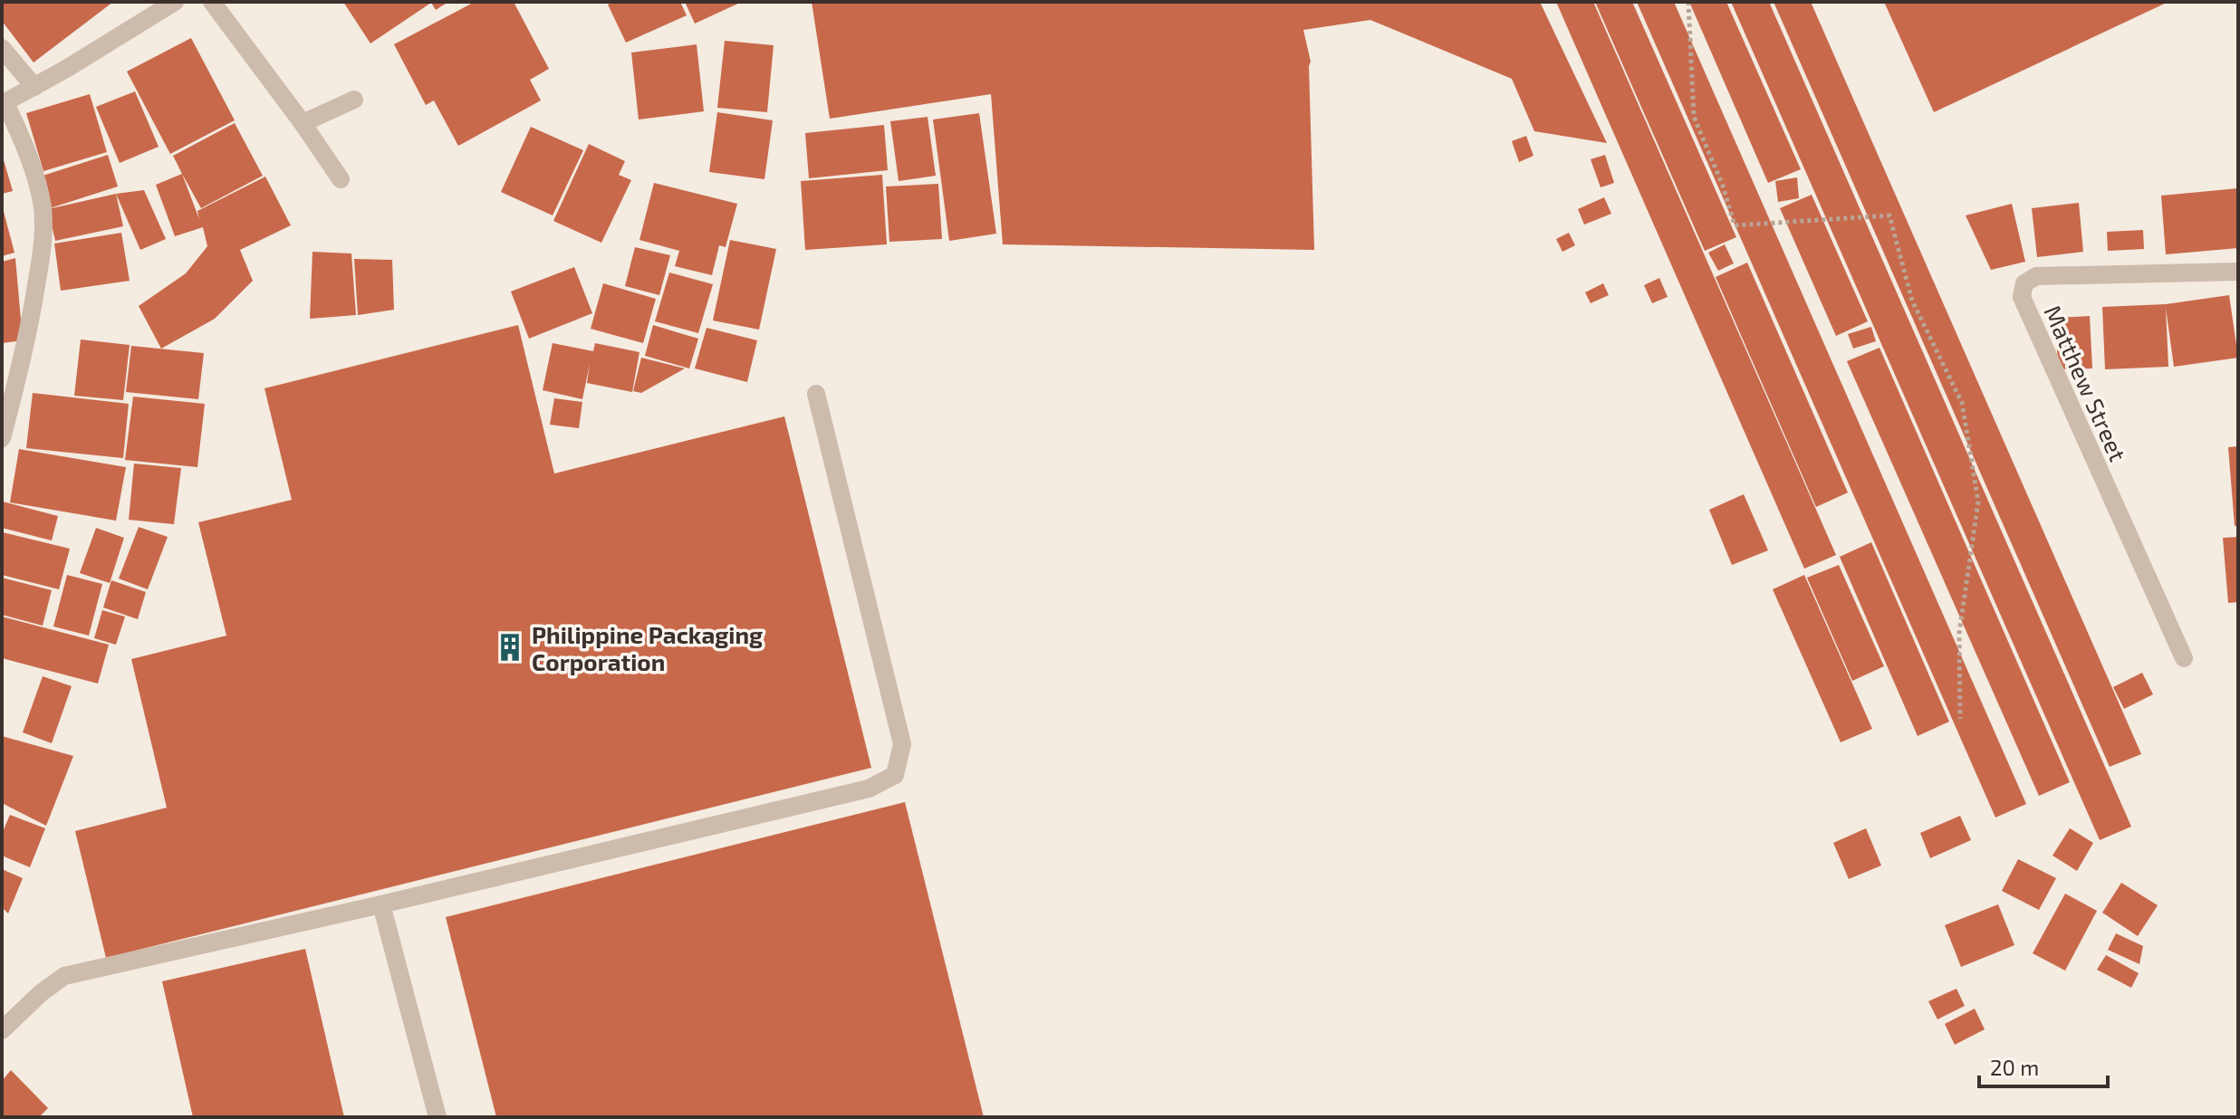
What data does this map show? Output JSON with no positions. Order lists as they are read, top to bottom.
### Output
{
  "streets": {
    "street": ["Matthew Street"]
  },
  "places": {
    "building": ["Philippine Packaging Corporation"]
  },
  "scale_bar": "20 m"
}
